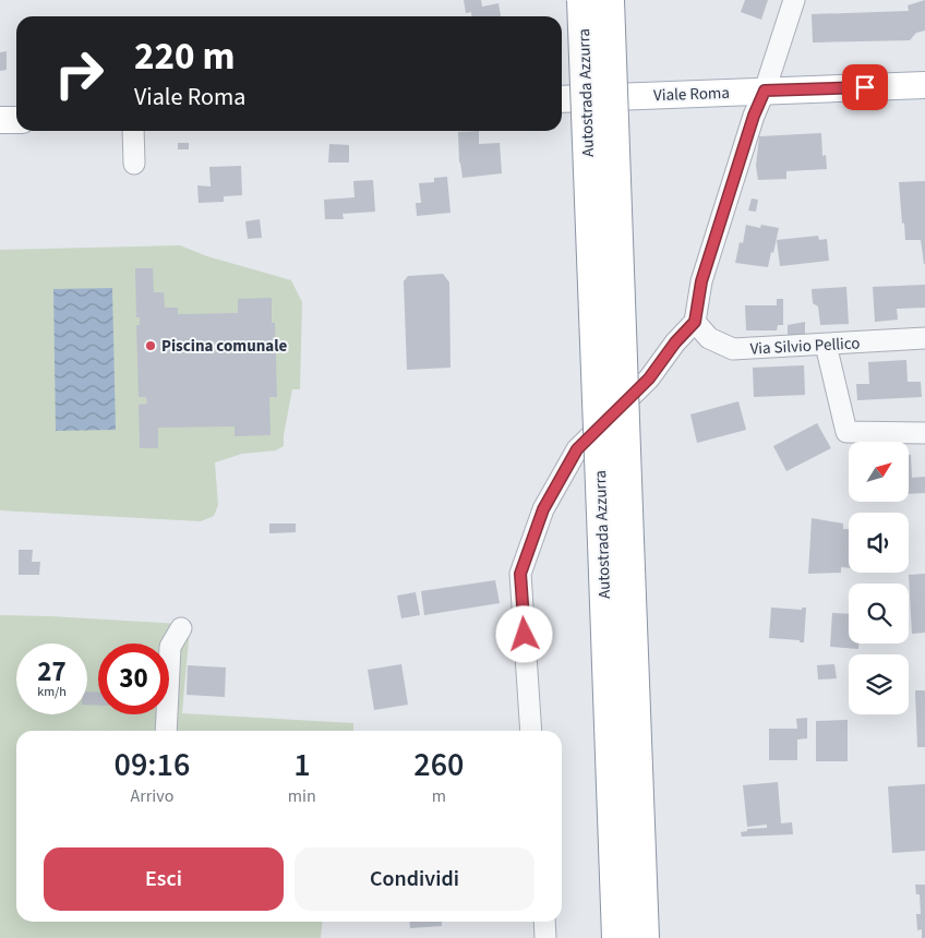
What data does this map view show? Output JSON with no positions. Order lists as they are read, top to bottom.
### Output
{
  "streets": {
    "highway": ["Autostrada Azzurra"],
    "main road": ["Viale Roma"],
    "street": ["Via Silvio Pellico"]
  },
  "places": ["Piscina comunale"],
  "north": "top right",
  "page": {
    "turn": ["220 m", "Viale Roma"],
    "speed": "27 km/h",
    "limit": "30",
    "eta": [
      "09:16",
      "Arrivo",
      "1",
      "min",
      "260",
      "m"
    ],
    "buttons": ["Esci", "Condividi"]
  }
}
